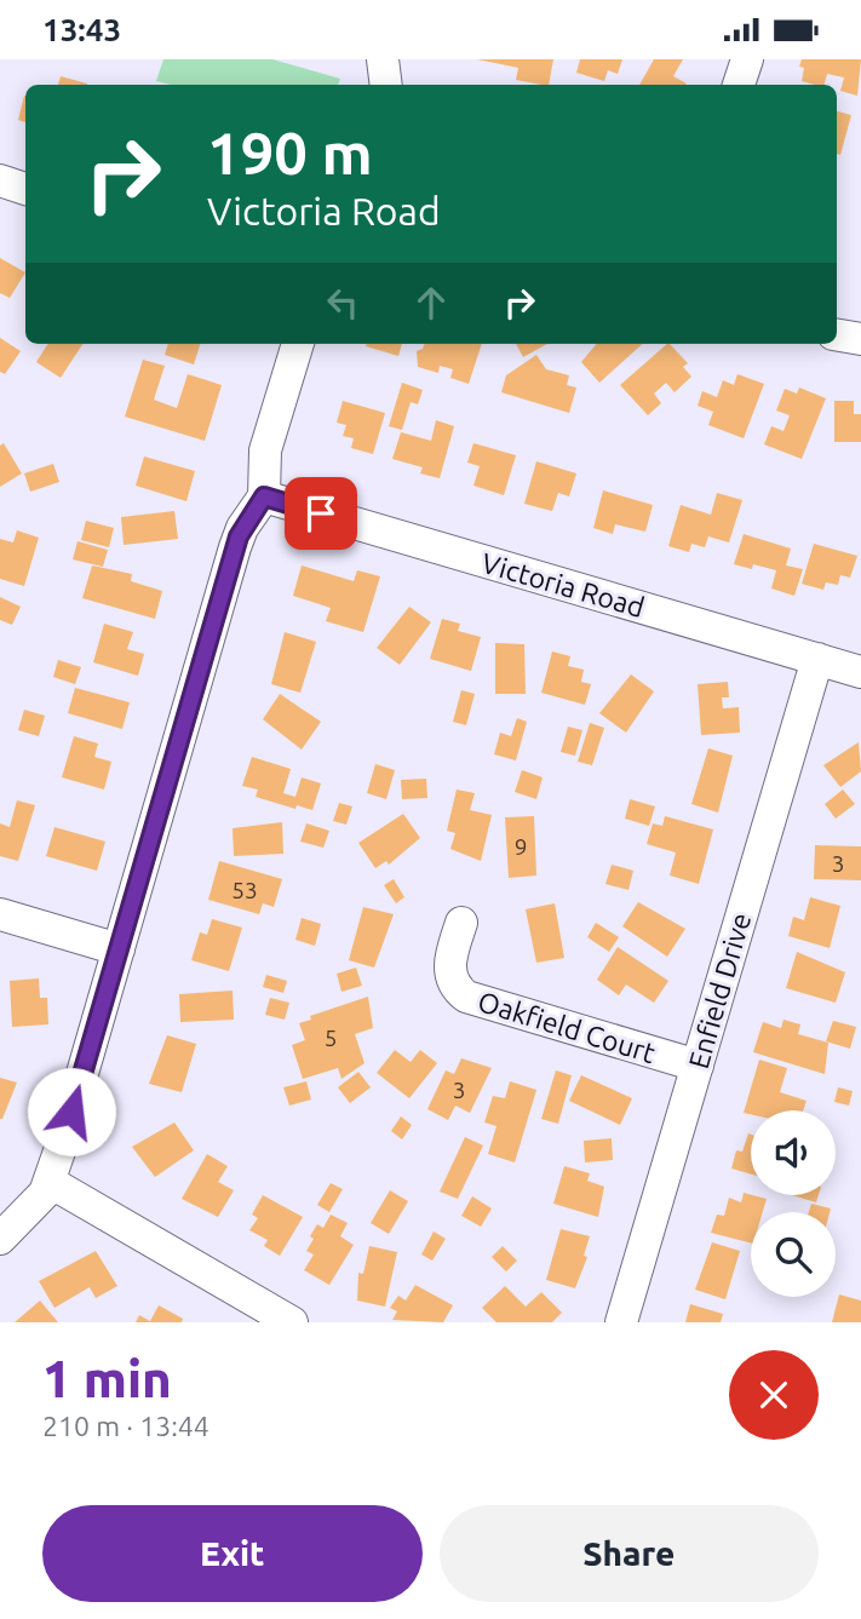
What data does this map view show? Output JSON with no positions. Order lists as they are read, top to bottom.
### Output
{
  "streets": {
    "street": ["Victoria Road", "Enfield Drive", "Oakfield Court"]
  },
  "crossings": [
    ["Victoria Road", "Enfield Drive"],
    ["Enfield Drive", "Oakfield Court"]
  ],
  "house_numbers": [
    "9",
    "3",
    "53",
    "5",
    "3"
  ],
  "page": {
    "status": "13:43",
    "turn": ["190 m", "Victoria Road"],
    "heading": ["1 min", "210 m · 13:44"],
    "buttons": ["Exit", "Share"]
  }
}
